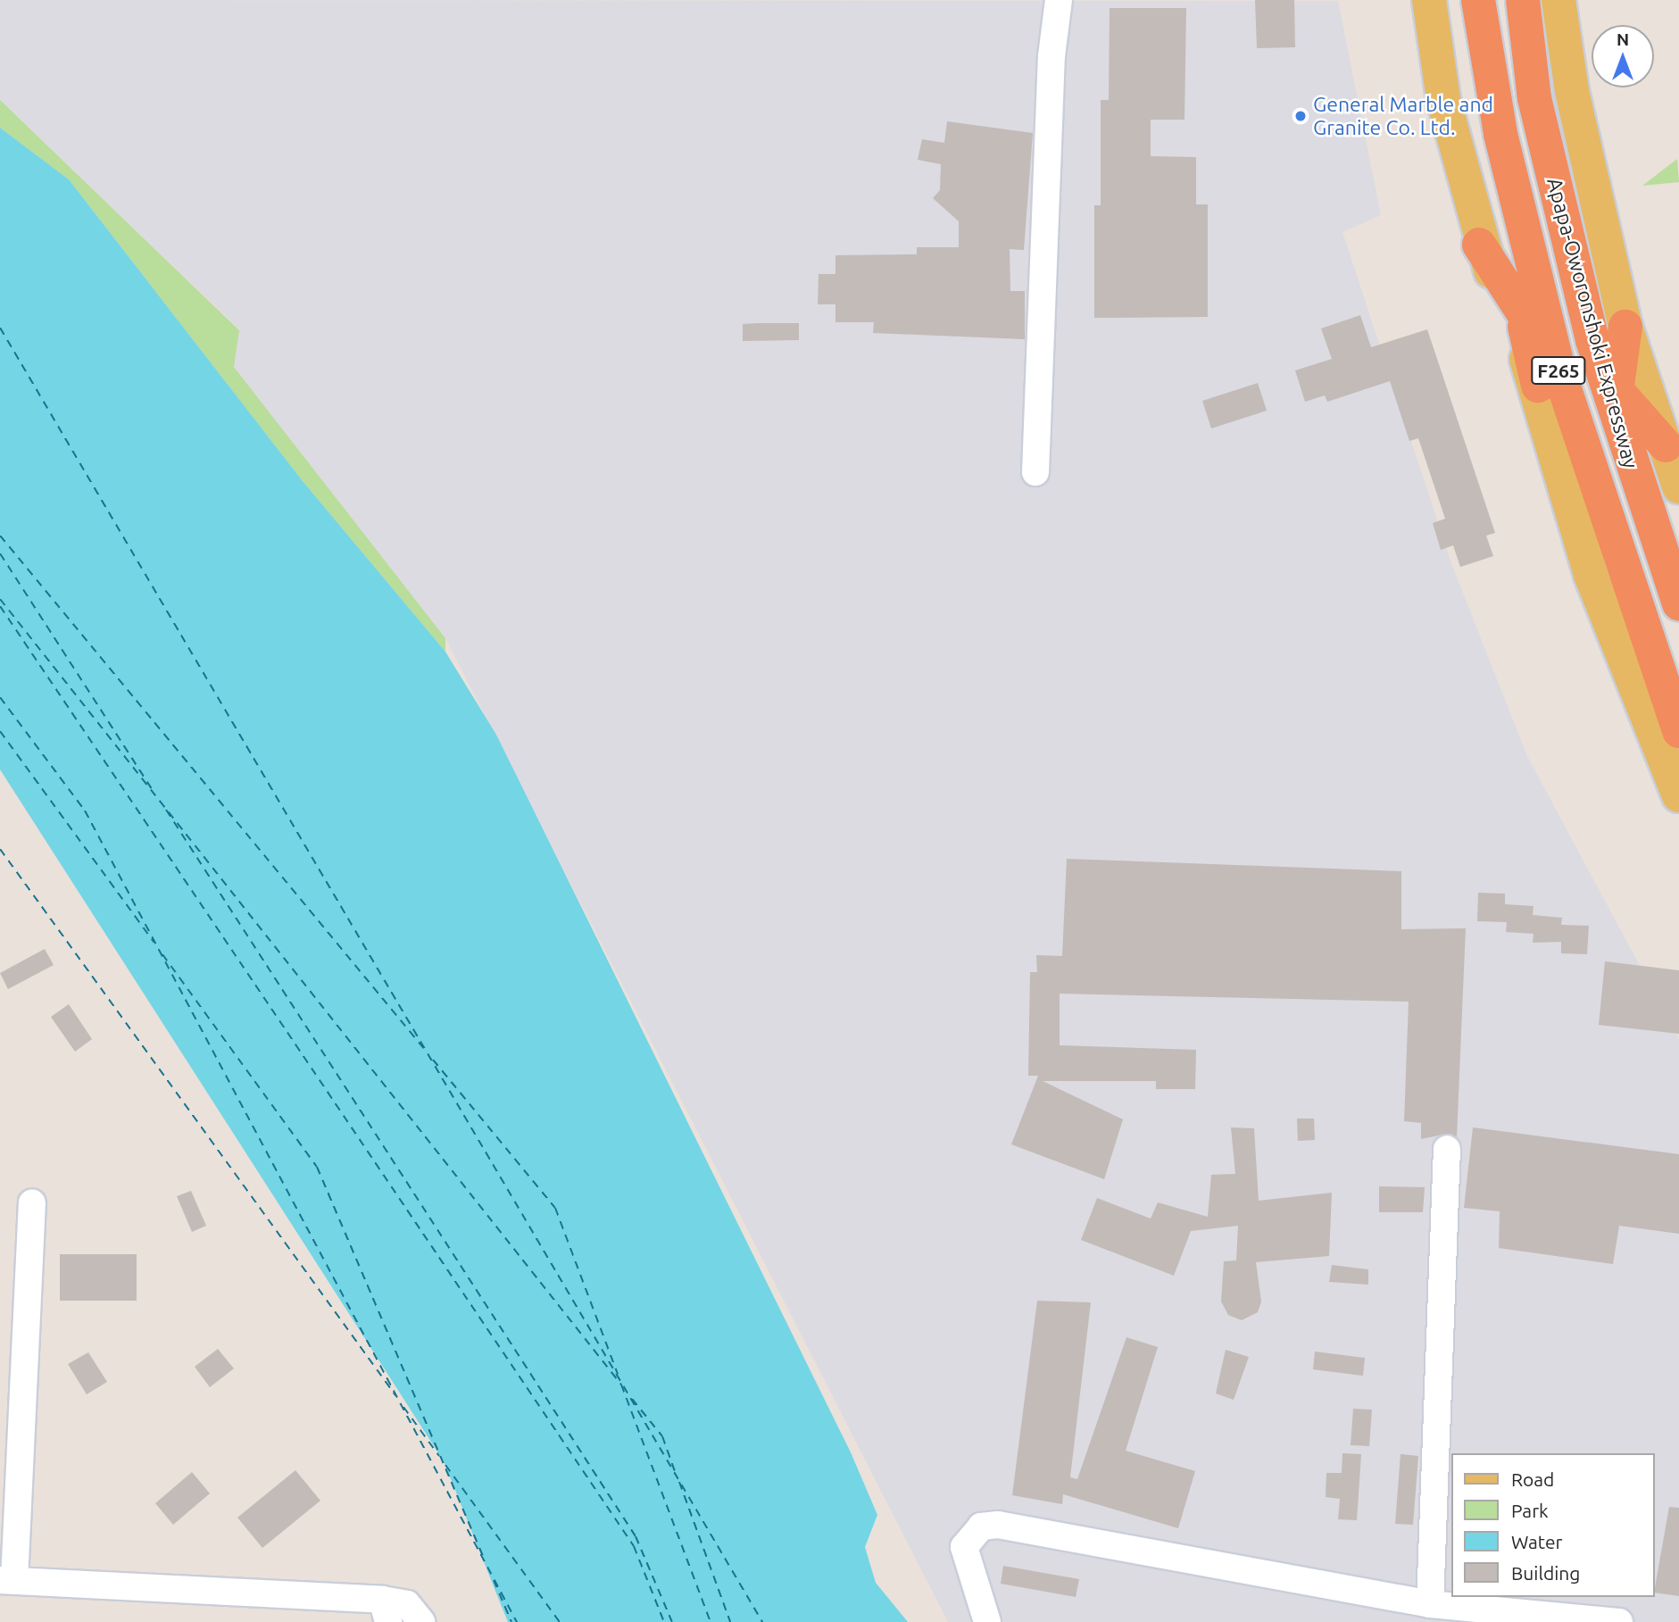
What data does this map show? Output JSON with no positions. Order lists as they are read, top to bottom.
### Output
{
  "streets": {
    "highway": ["Apapa-Oworonshoki Expressway", "F265"]
  },
  "places": ["General Marble and Granite Co. Ltd."],
  "legend": [
    "Road",
    "Park",
    "Water",
    "Building"
  ],
  "north": "top"
}
